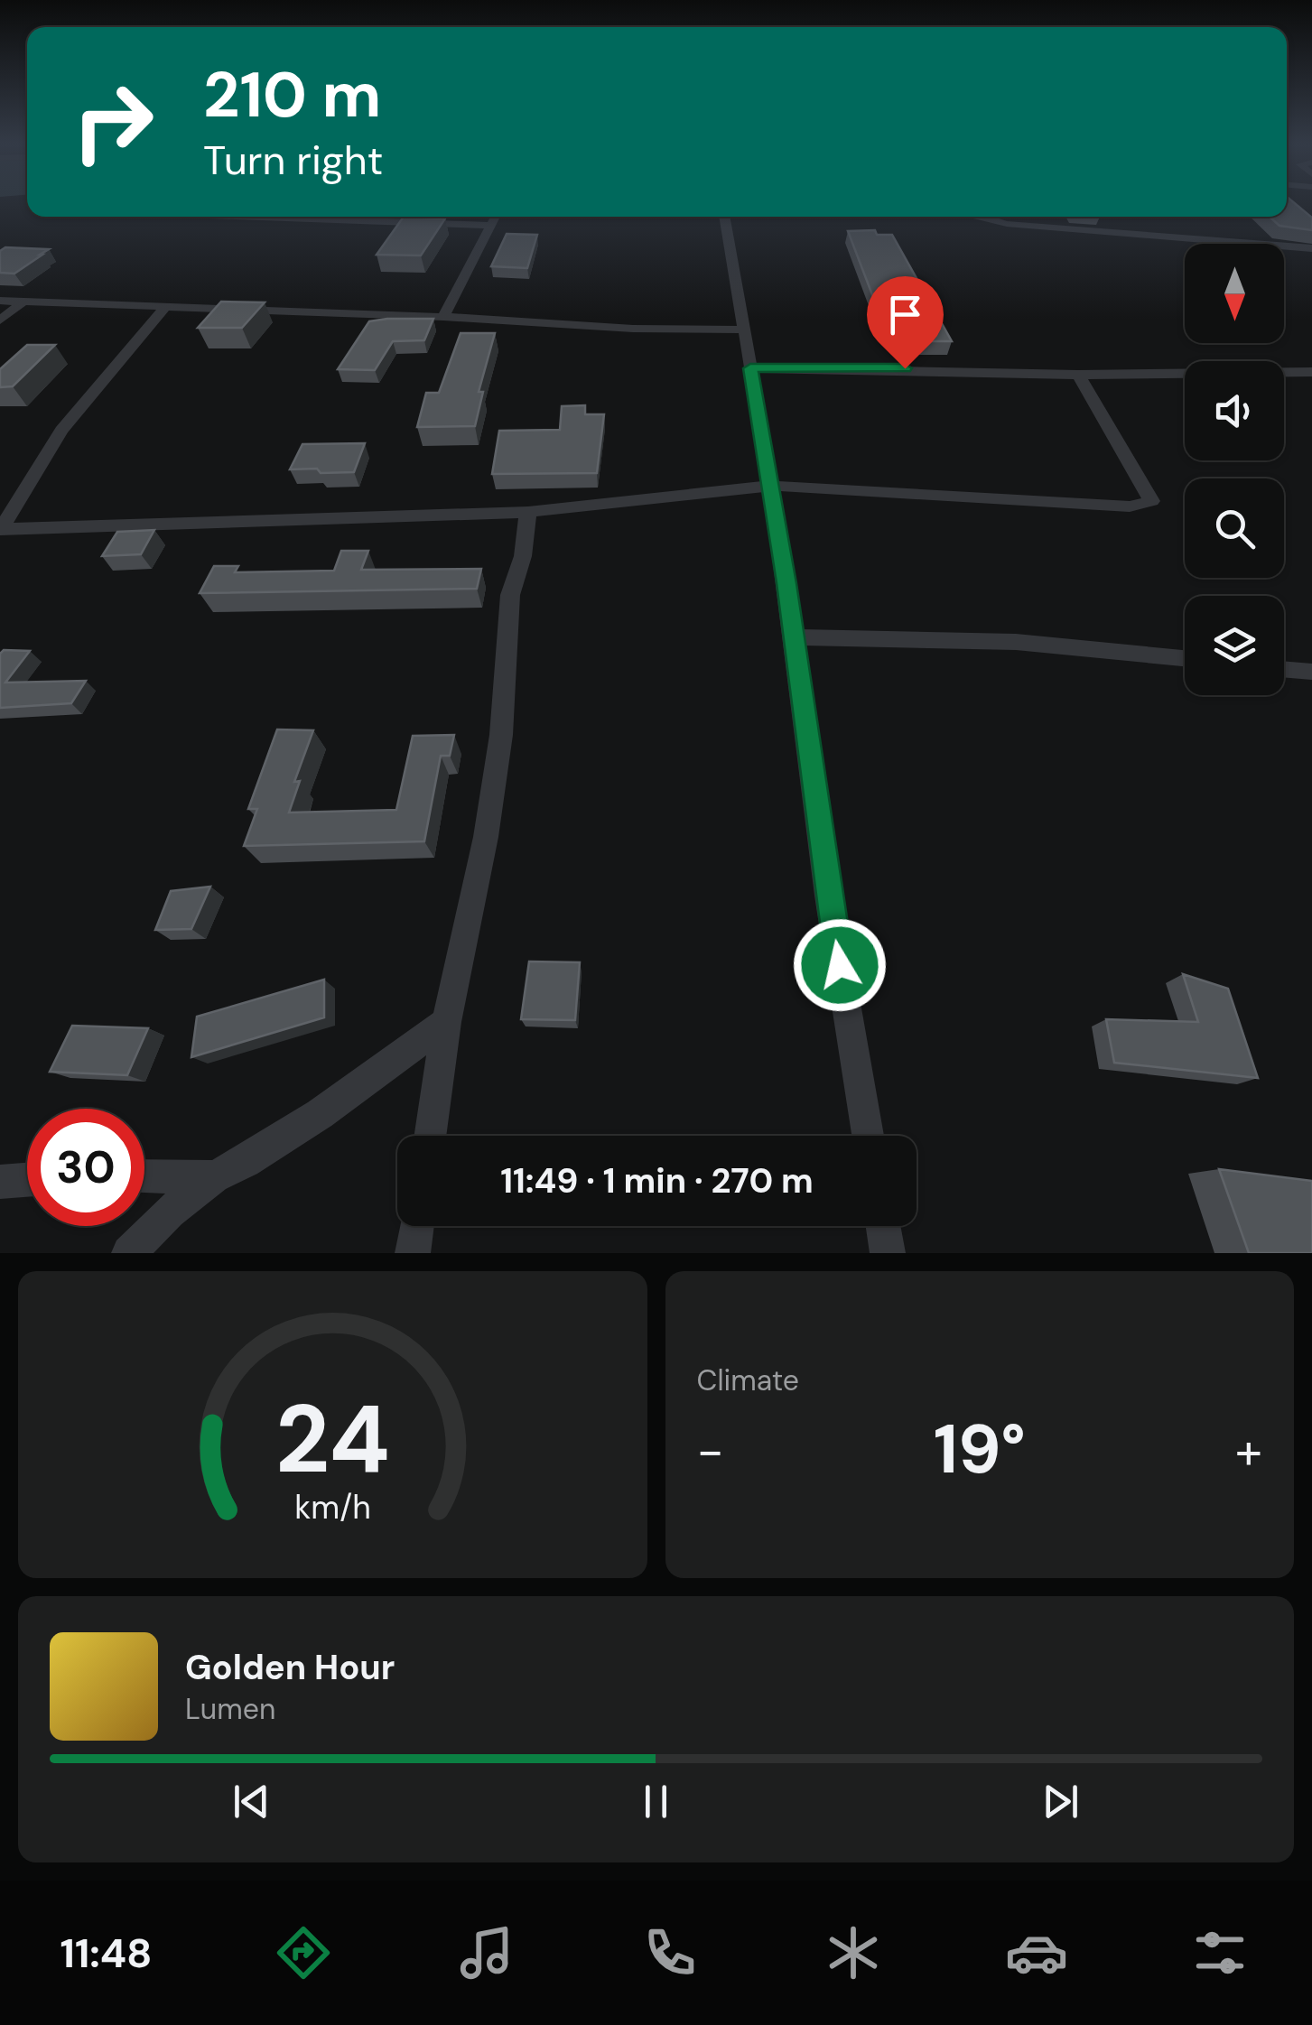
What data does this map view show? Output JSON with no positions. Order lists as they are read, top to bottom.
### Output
{
  "north": "bottom",
  "page": {
    "turn": ["210 m", "Turn right"],
    "limit": "30",
    "trip": "11:49 · 1 min · 270 m",
    "tile": "Climate",
    "heat": ["−", "19°", "+"],
    "song": ["Golden Hour", "Lumen"],
    "tabs": "11:48",
    "gauge": ["24", "km/h"]
  }
}
